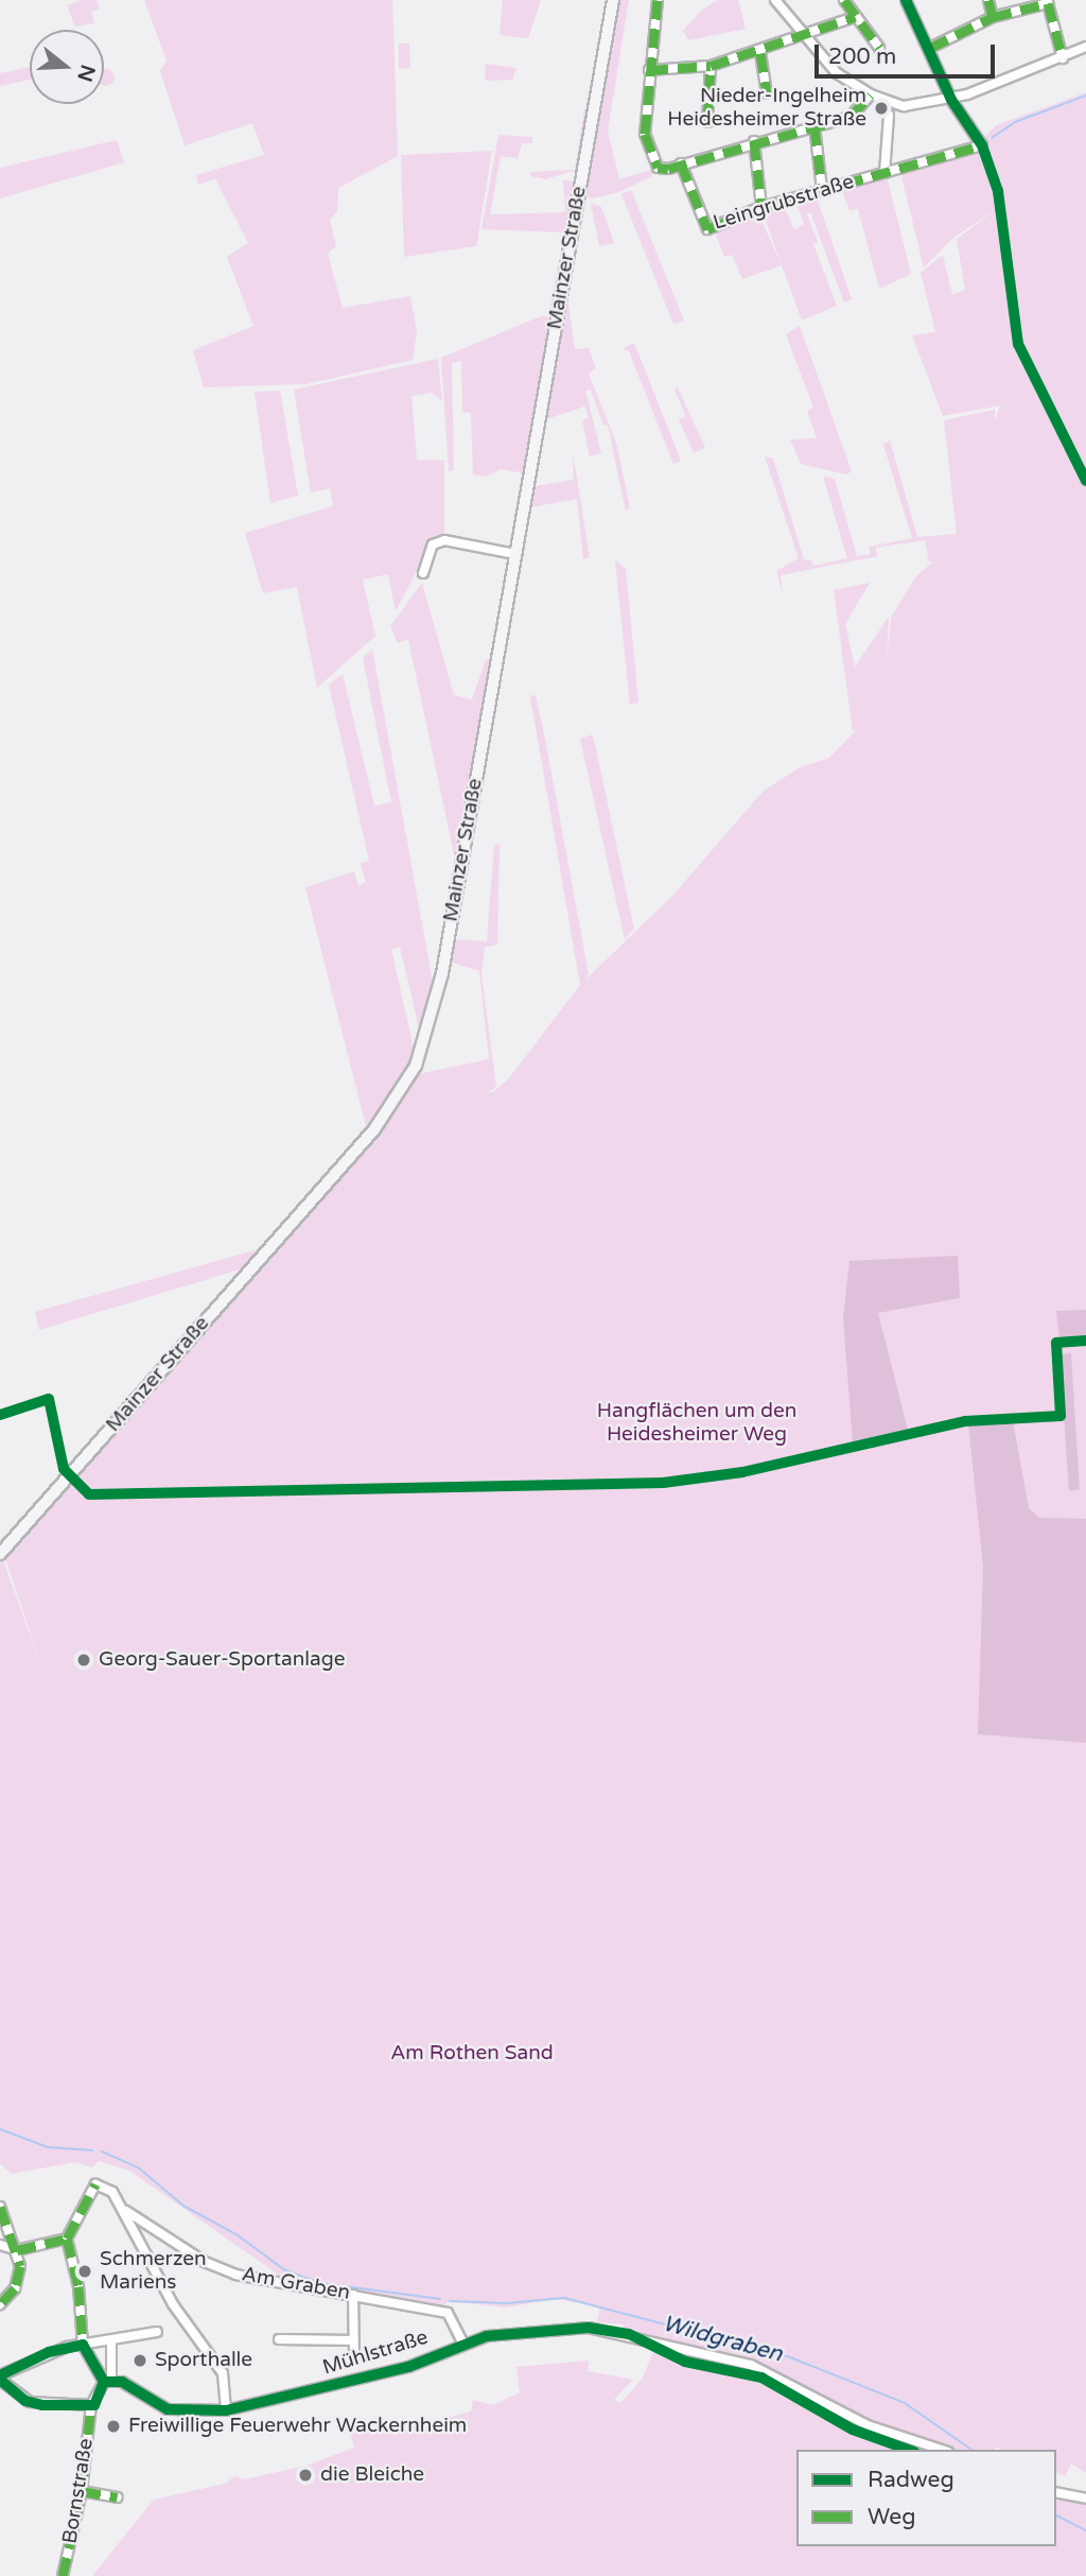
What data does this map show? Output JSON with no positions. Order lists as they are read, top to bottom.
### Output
{
  "streets": {
    "main road": ["Mainzer Straße"],
    "street": [
      "Leingrubstraße",
      "Am Graben",
      "Mühlstraße",
      "Bornstraße"
    ]
  },
  "crossings": [
    ["Am Graben", "Mühlstraße"]
  ],
  "water": ["Wildgraben"],
  "parks": ["Hangflächen um den Heidesheimer Weg", "Am Rothen Sand"],
  "places": [
    "Nieder-Ingelheim Heidesheimer Straße",
    "Georg-Sauer-Sportanlage",
    "Schmerzen Mariens",
    "Sporthalle",
    "Freiwillige Feuerwehr Wackernheim",
    "die Bleiche"
  ],
  "legend": ["Radweg", "Weg"],
  "scale_bar": "200 m",
  "north": "right"
}
